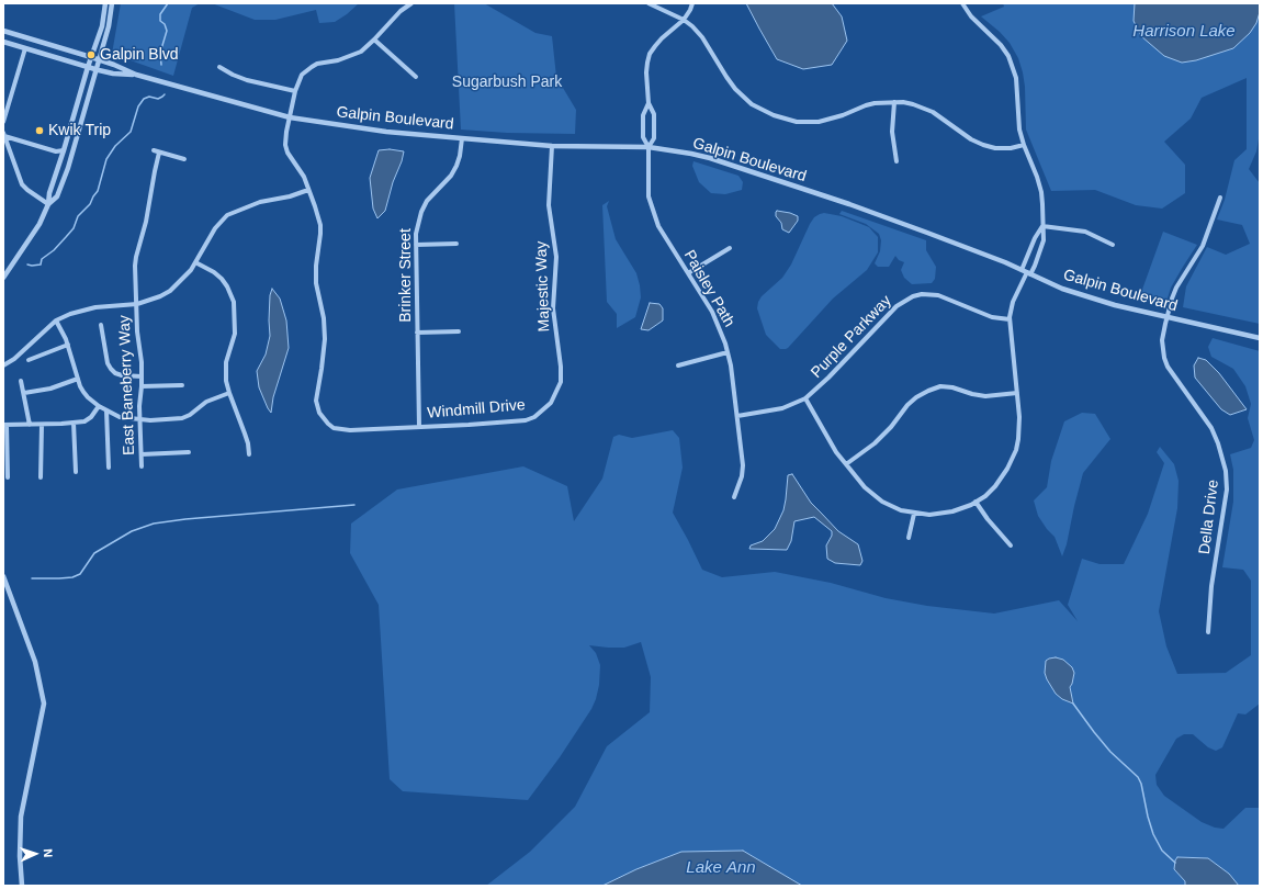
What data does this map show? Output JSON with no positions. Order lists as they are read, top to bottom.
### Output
{
  "streets": {
    "street": [
      "Galpin Boulevard",
      "Brinker Street",
      "Majestic Way",
      "Paisley Path",
      "Purple Parkway",
      "East Baneberry Way",
      "Windmill Drive",
      "Della Drive"
    ]
  },
  "crossings": [
    ["Galpin Boulevard", "Brinker Street"],
    ["Galpin Boulevard", "Majestic Way"],
    ["Galpin Boulevard", "Paisley Path"],
    ["Galpin Boulevard", "Windmill Drive"],
    ["Galpin Boulevard", "Della Drive"],
    ["Brinker Street", "Windmill Drive"],
    ["Majestic Way", "Windmill Drive"],
    ["Paisley Path", "Purple Parkway"]
  ],
  "water": ["Harrison Lake", "Lake Ann"],
  "parks": ["Sugarbush Park"],
  "places": ["Galpin Blvd", "Kwik Trip"],
  "north": "right"
}
